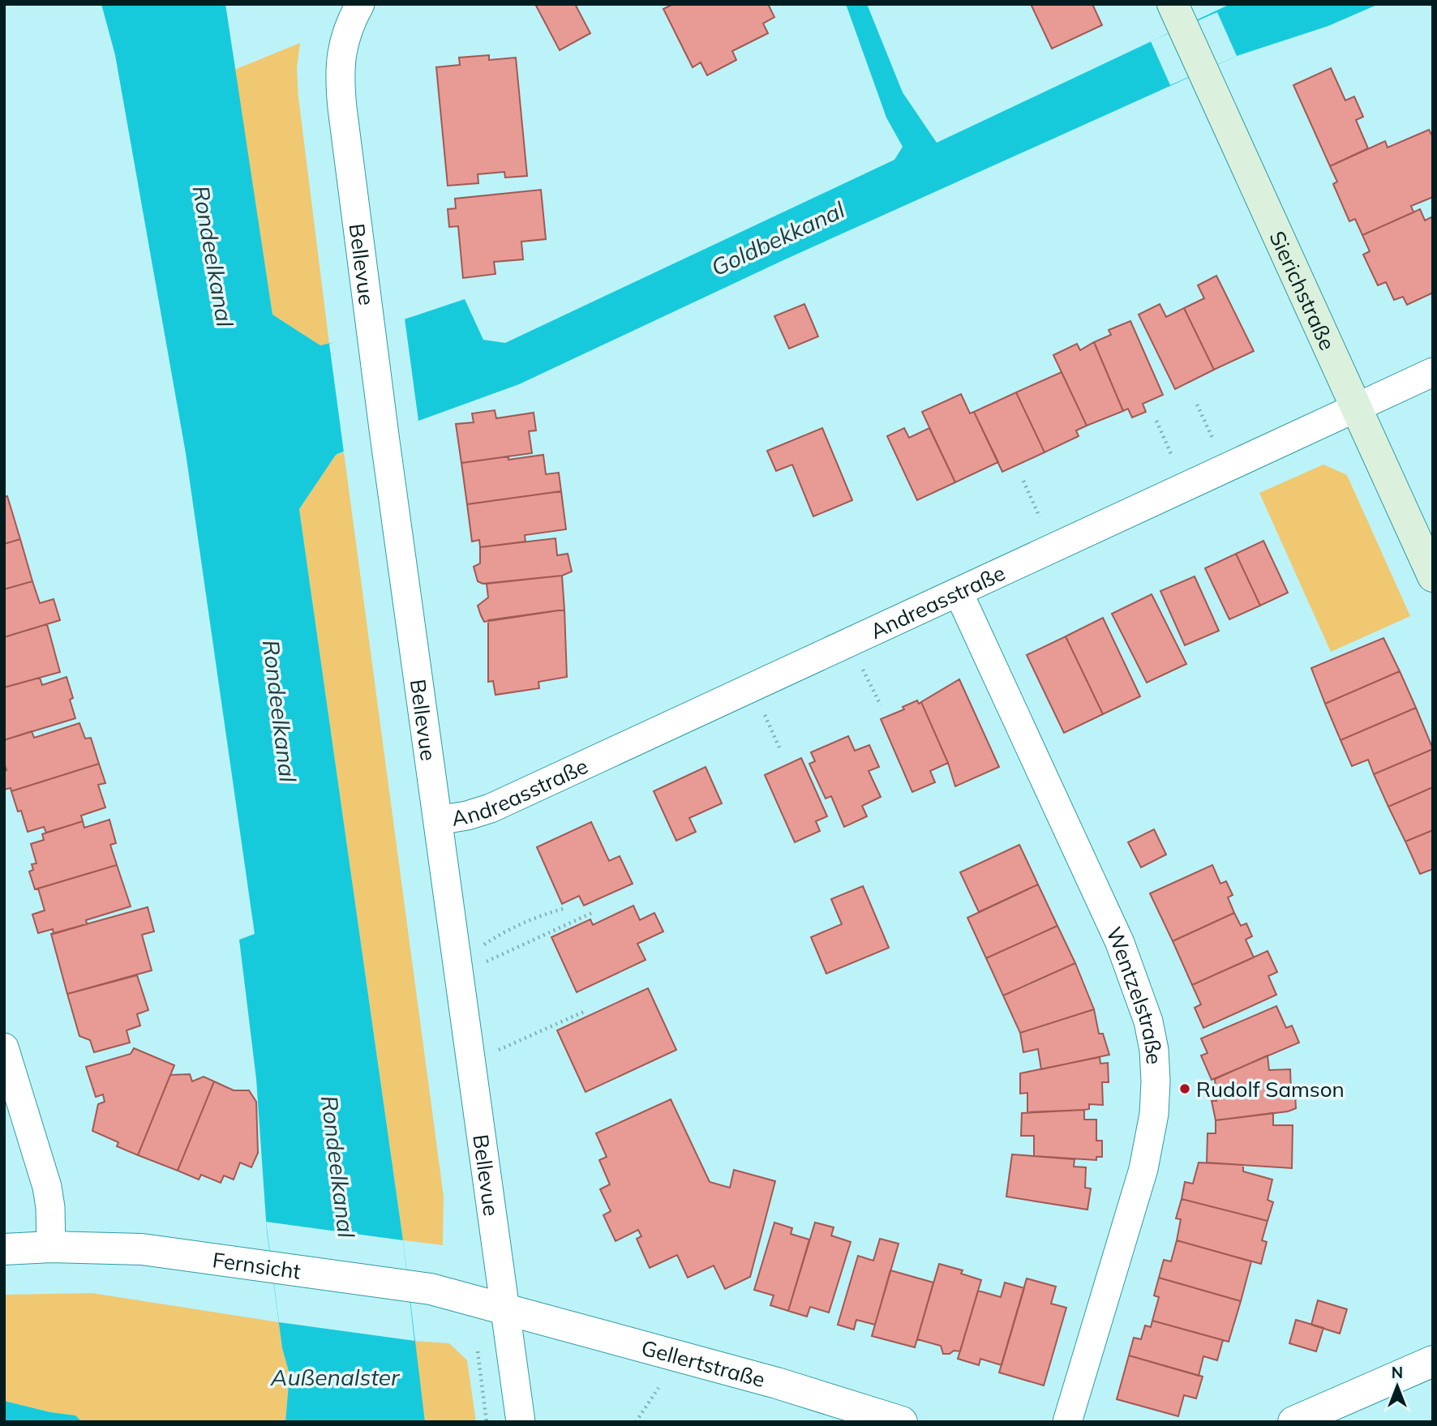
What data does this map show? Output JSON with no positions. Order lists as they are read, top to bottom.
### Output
{
  "streets": {
    "main road": ["Sierichstraße"],
    "street": [
      "Bellevue",
      "Andreasstraße",
      "Wentzelstraße",
      "Fernsicht",
      "Gellertstraße"
    ]
  },
  "crossings": [
    ["Bellevue", "Andreasstraße"],
    ["Bellevue", "Fernsicht"],
    ["Bellevue", "Gellertstraße"],
    ["Sierichstraße", "Andreasstraße"],
    ["Andreasstraße", "Wentzelstraße"],
    ["Fernsicht", "Gellertstraße"]
  ],
  "water": ["Goldbekkanal", "Rondeelkanal", "Außenalster"],
  "places": ["Rudolf Samson"],
  "north": "top"
}
